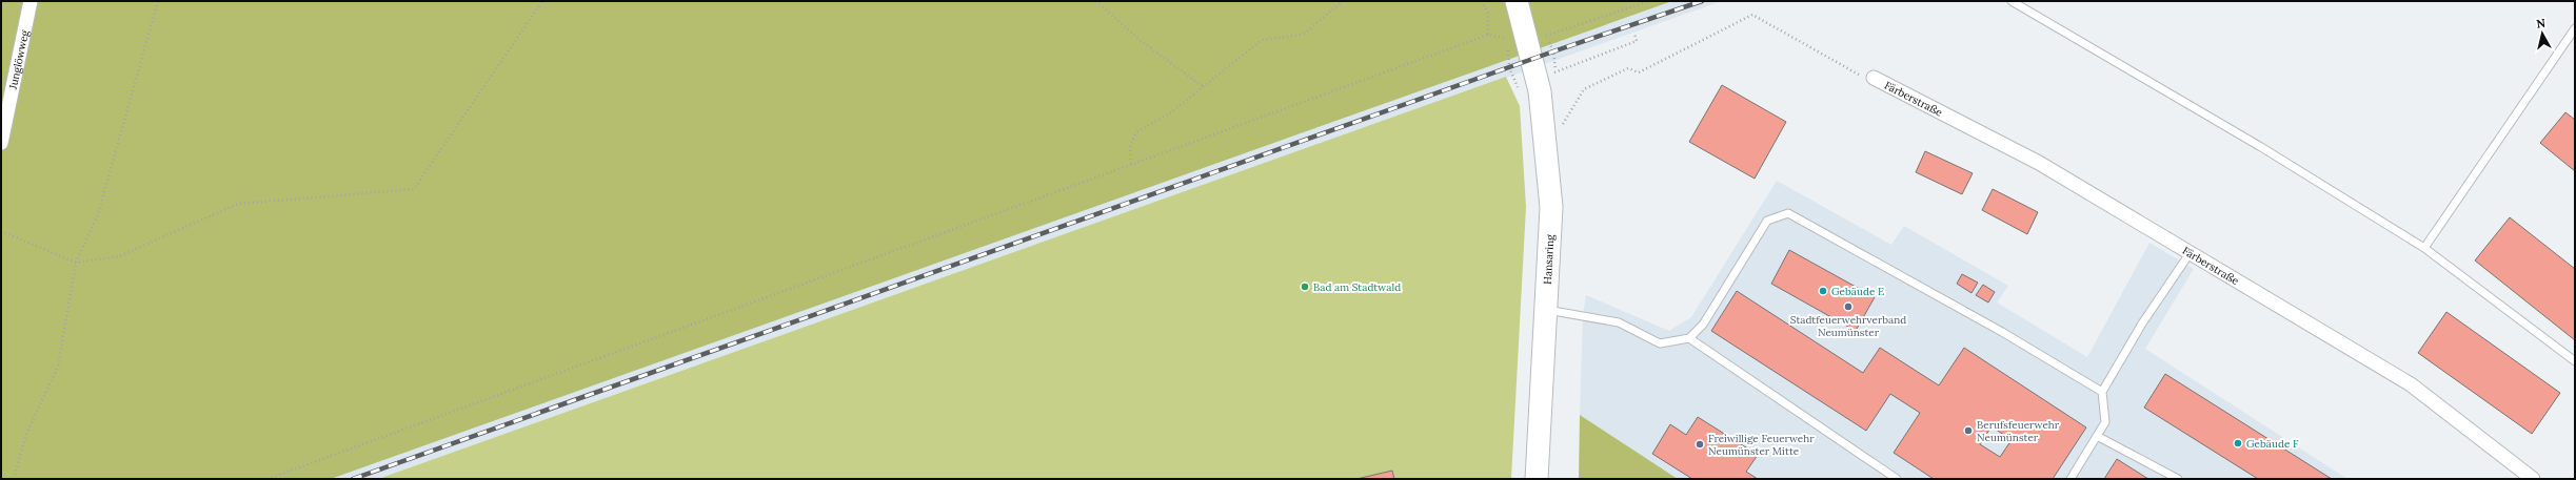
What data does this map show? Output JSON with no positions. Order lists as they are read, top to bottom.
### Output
{
  "streets": {
    "main road": ["Hansaring"],
    "street": ["Junglöwweg", "Färberstraße"]
  },
  "places": [
    "Bad am Stadtwald",
    "Gebäude E",
    "Stadtfeuerwehrverband Neumünster",
    "Berufsfeuerwehr Neumünster",
    "Gebäude F",
    "Freiwillige Feuerwehr Neumünster Mitte"
  ],
  "north": "top"
}
